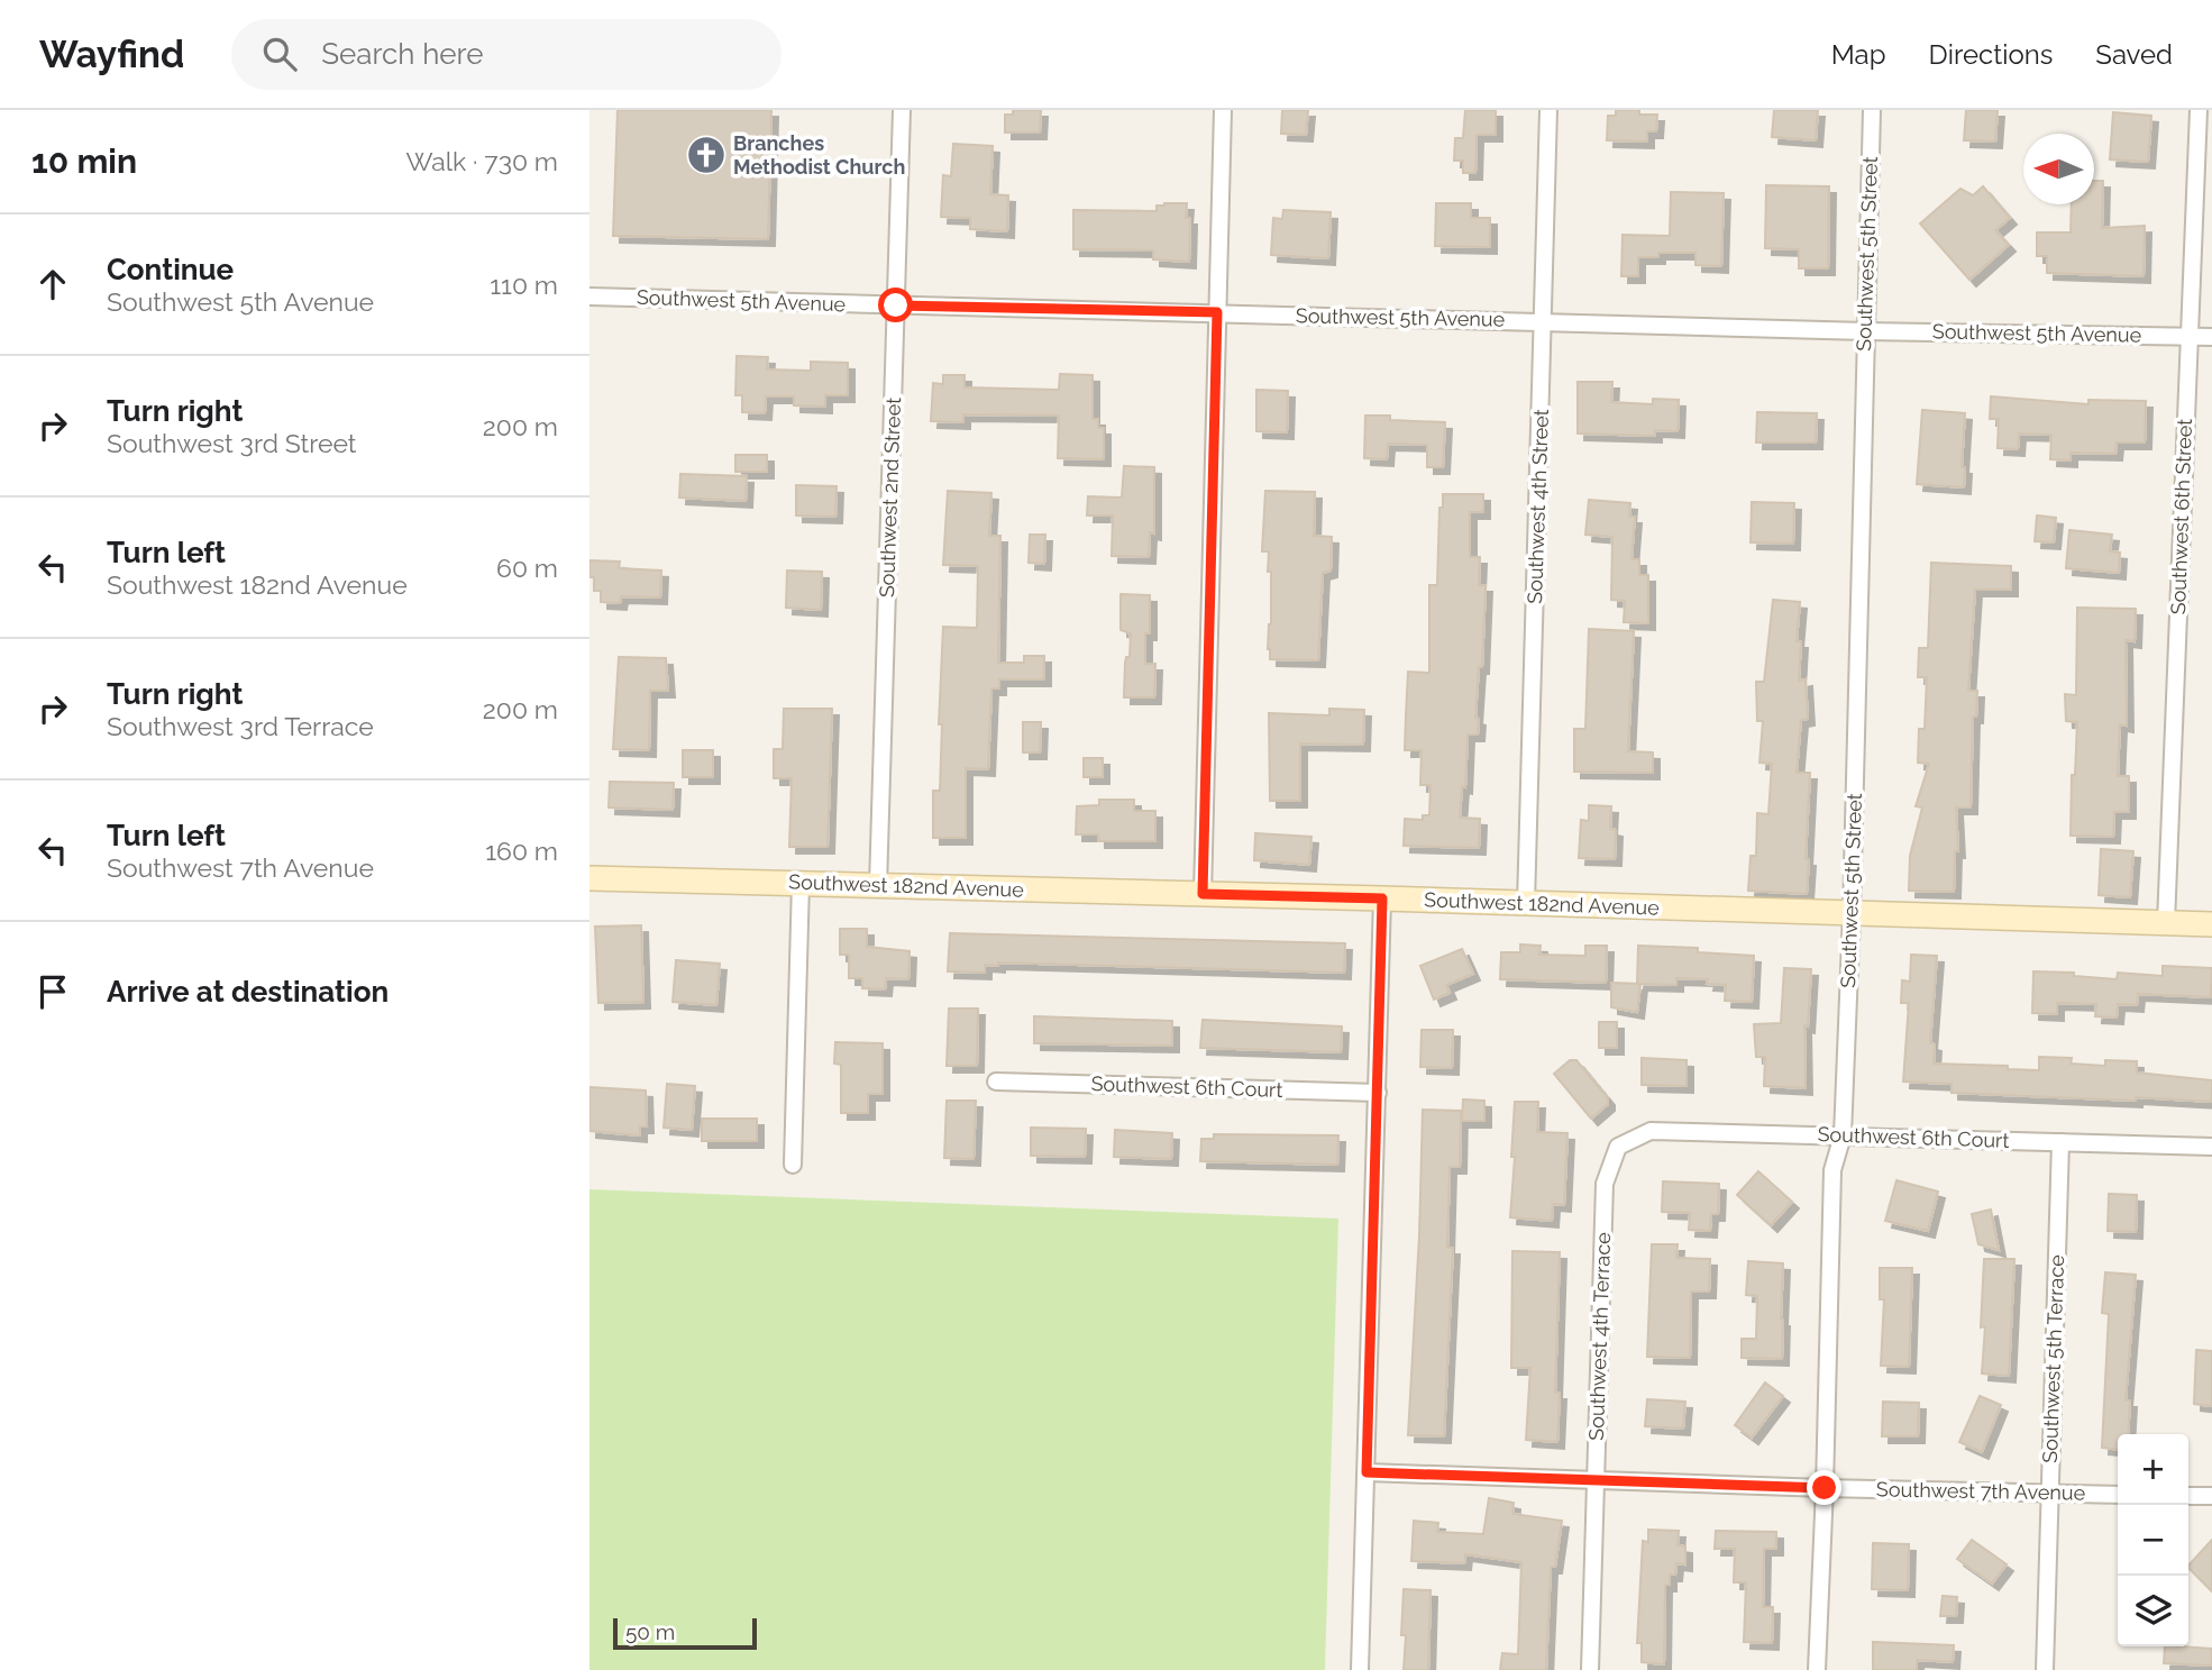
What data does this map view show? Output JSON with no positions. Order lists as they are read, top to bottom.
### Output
{
  "streets": {
    "street": [
      "Southwest 5th Street",
      "Southwest 5th Avenue",
      "Southwest 2nd Street",
      "Southwest 4th Street",
      "Southwest 6th Street",
      "Southwest 182nd Avenue",
      "Southwest 6th Court",
      "Southwest 4th Terrace",
      "Southwest 5th Terrace",
      "Southwest 7th Avenue"
    ]
  },
  "crossings": [
    ["Southwest 5th Street", "Southwest 5th Avenue"],
    ["Southwest 5th Street", "Southwest 182nd Avenue"],
    ["Southwest 5th Street", "Southwest 6th Court"],
    ["Southwest 5th Street", "Southwest 7th Avenue"],
    ["Southwest 5th Avenue", "Southwest 2nd Street"],
    ["Southwest 5th Avenue", "Southwest 4th Street"],
    ["Southwest 5th Avenue", "Southwest 6th Street"],
    ["Southwest 2nd Street", "Southwest 182nd Avenue"],
    ["Southwest 4th Street", "Southwest 182nd Avenue"],
    ["Southwest 6th Street", "Southwest 182nd Avenue"],
    ["Southwest 6th Court", "Southwest 4th Terrace"],
    ["Southwest 6th Court", "Southwest 5th Terrace"],
    ["Southwest 4th Terrace", "Southwest 7th Avenue"],
    ["Southwest 5th Terrace", "Southwest 7th Avenue"]
  ],
  "places": {
    "church": ["Branches Methodist Church"]
  },
  "scale_bar": "50 m",
  "north": "left",
  "page": {
    "header": "Wayfind",
    "search": "Search here",
    "nav": ["Map", "Directions", "Saved"],
    "heading": ["10 min", "Walk · 730 m"],
    "list": [
      ["Continue", "Southwest 5th Avenue", "110 m"],
      ["Turn right", "Southwest 3rd Street", "200 m"],
      ["Turn left", "Southwest 182nd Avenue", "60 m"],
      ["Turn right", "Southwest 3rd Terrace", "200 m"],
      ["Turn left", "Southwest 7th Avenue", "160 m"],
      "Arrive at destination"
    ],
    "map_buttons": ["+", "−"],
    "scale": "50 m"
  }
}
